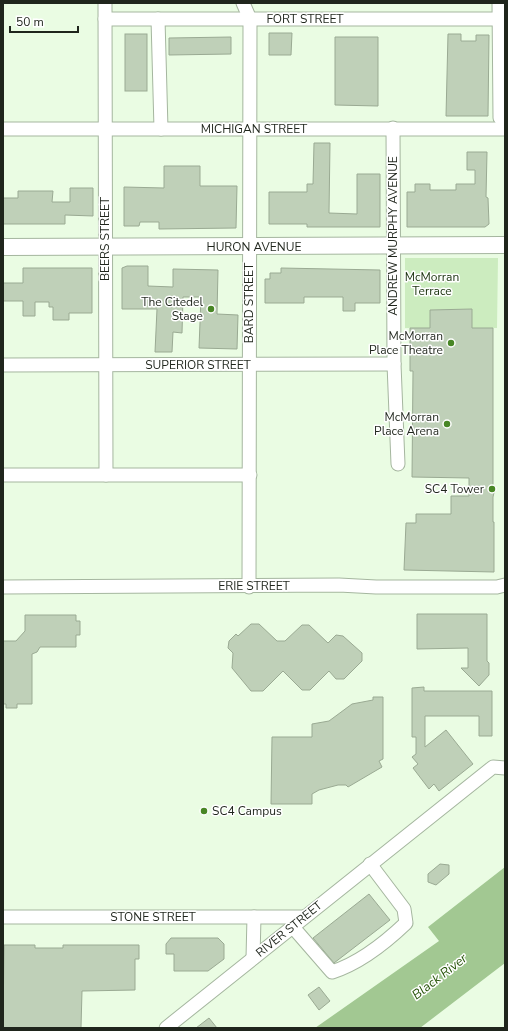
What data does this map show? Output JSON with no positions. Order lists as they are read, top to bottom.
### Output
{
  "streets": {
    "main road": ["HURON AVENUE"],
    "street": [
      "FORT STREET",
      "MICHIGAN STREET",
      "ANDREW MURPHY AVENUE",
      "BEERS STREET",
      "BARD STREET",
      "SUPERIOR STREET",
      "ERIE STREET",
      "STONE STREET",
      "RIVER STREET"
    ]
  },
  "crossings": [
    ["FORT STREET", "BEERS STREET"],
    ["FORT STREET", "BARD STREET"],
    ["MICHIGAN STREET", "ANDREW MURPHY AVENUE"],
    ["MICHIGAN STREET", "BEERS STREET"],
    ["MICHIGAN STREET", "BARD STREET"],
    ["ANDREW MURPHY AVENUE", "HURON AVENUE"],
    ["ANDREW MURPHY AVENUE", "SUPERIOR STREET"],
    ["BEERS STREET", "HURON AVENUE"],
    ["BEERS STREET", "SUPERIOR STREET"],
    ["HURON AVENUE", "BARD STREET"],
    ["BARD STREET", "SUPERIOR STREET"],
    ["BARD STREET", "ERIE STREET"],
    ["STONE STREET", "RIVER STREET"]
  ],
  "water": ["Black River"],
  "parks": ["McMorran Terrace"],
  "places": [
    "The Citedel Stage",
    "McMorran Place Theatre",
    "McMorran Place Arena",
    "SC4 Tower",
    "SC4 Campus"
  ],
  "scale_bar": "50 m"
}
